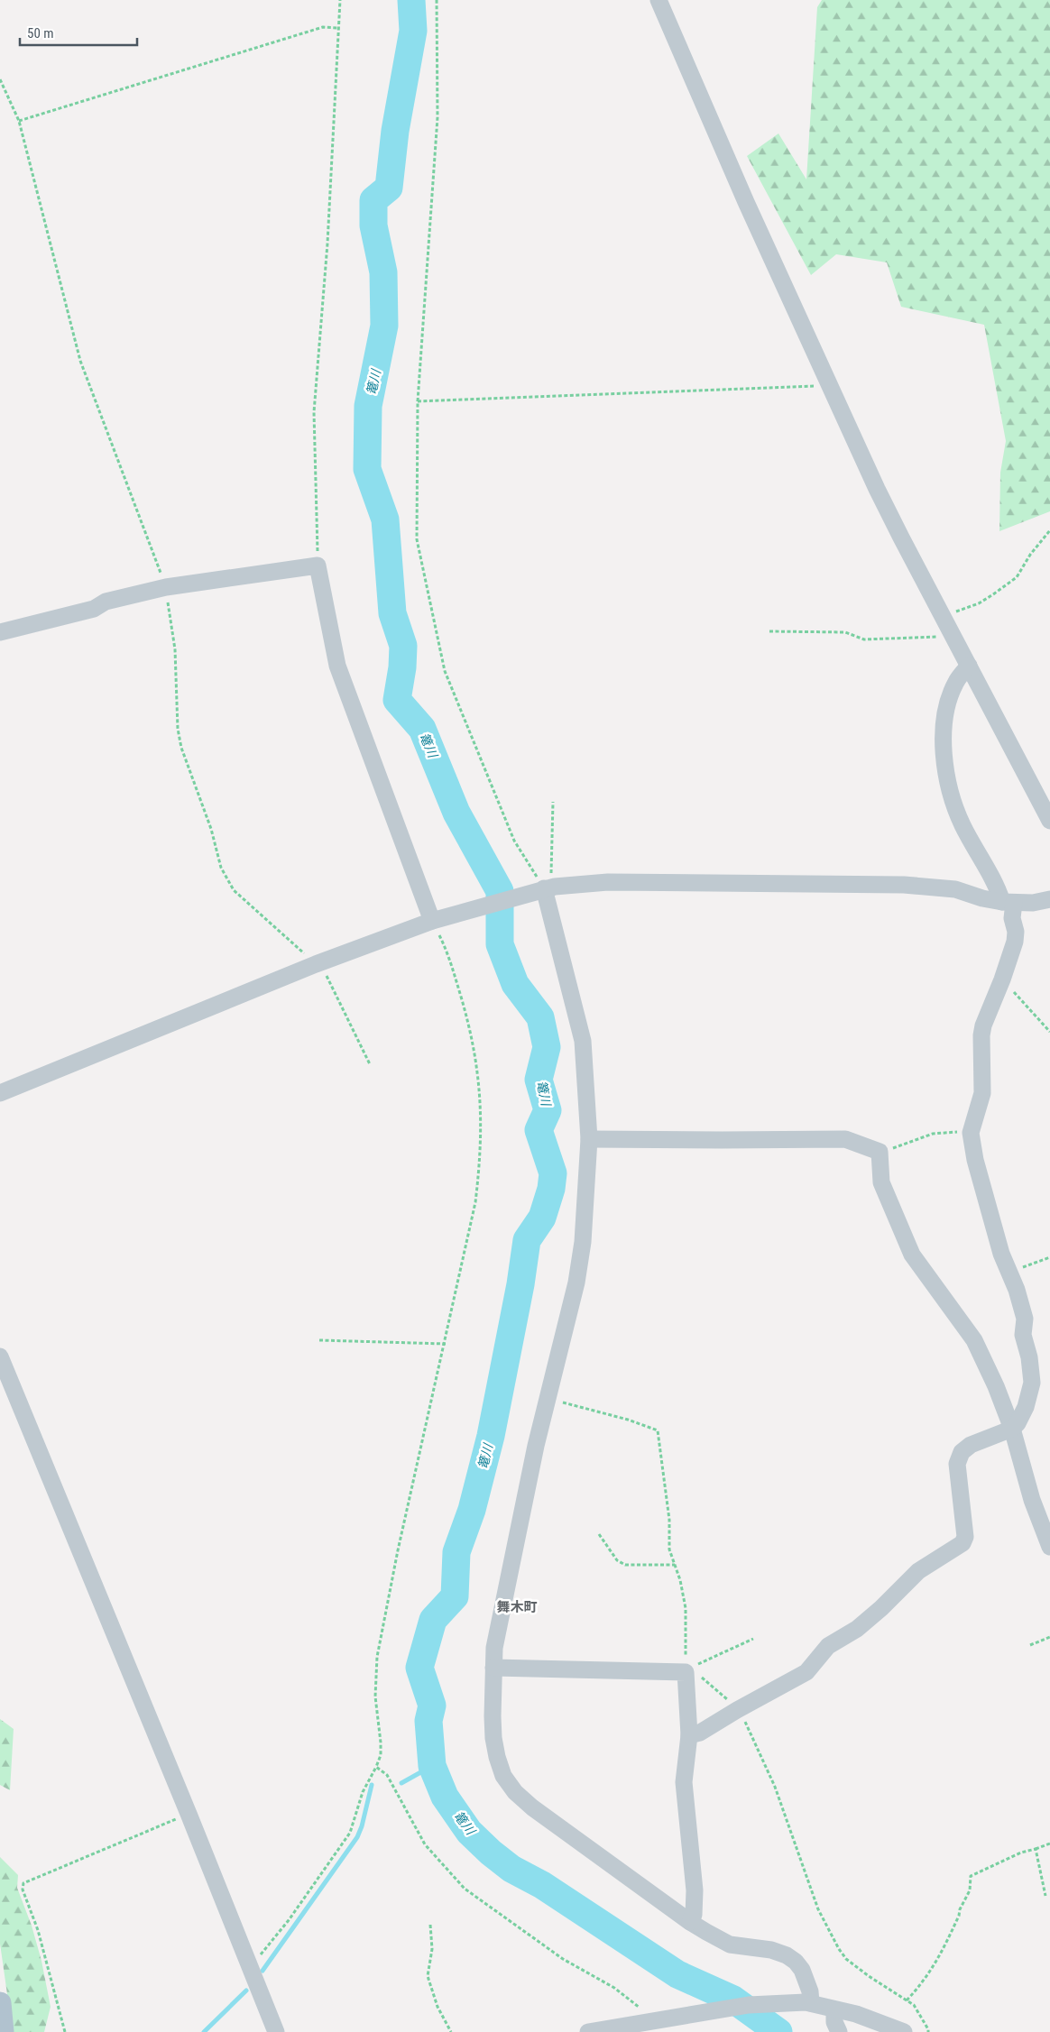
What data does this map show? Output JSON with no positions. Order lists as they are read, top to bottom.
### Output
{
  "districts": ["舞木町"],
  "water": ["篭川"],
  "scale_bar": "50 m"
}
